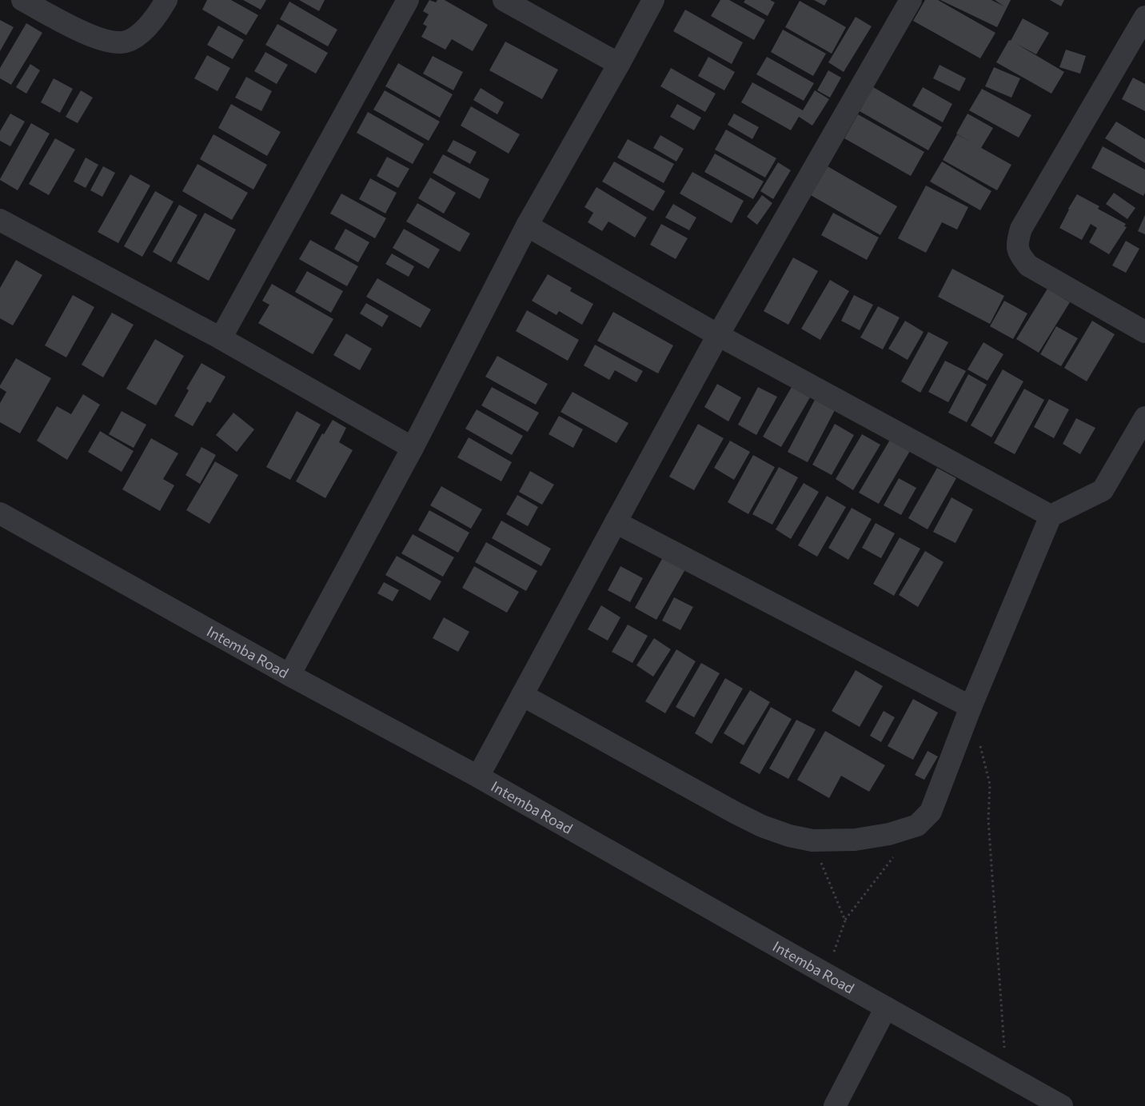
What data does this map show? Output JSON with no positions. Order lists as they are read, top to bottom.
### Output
{
  "streets": {
    "street": ["Intemba Road"]
  }
}
